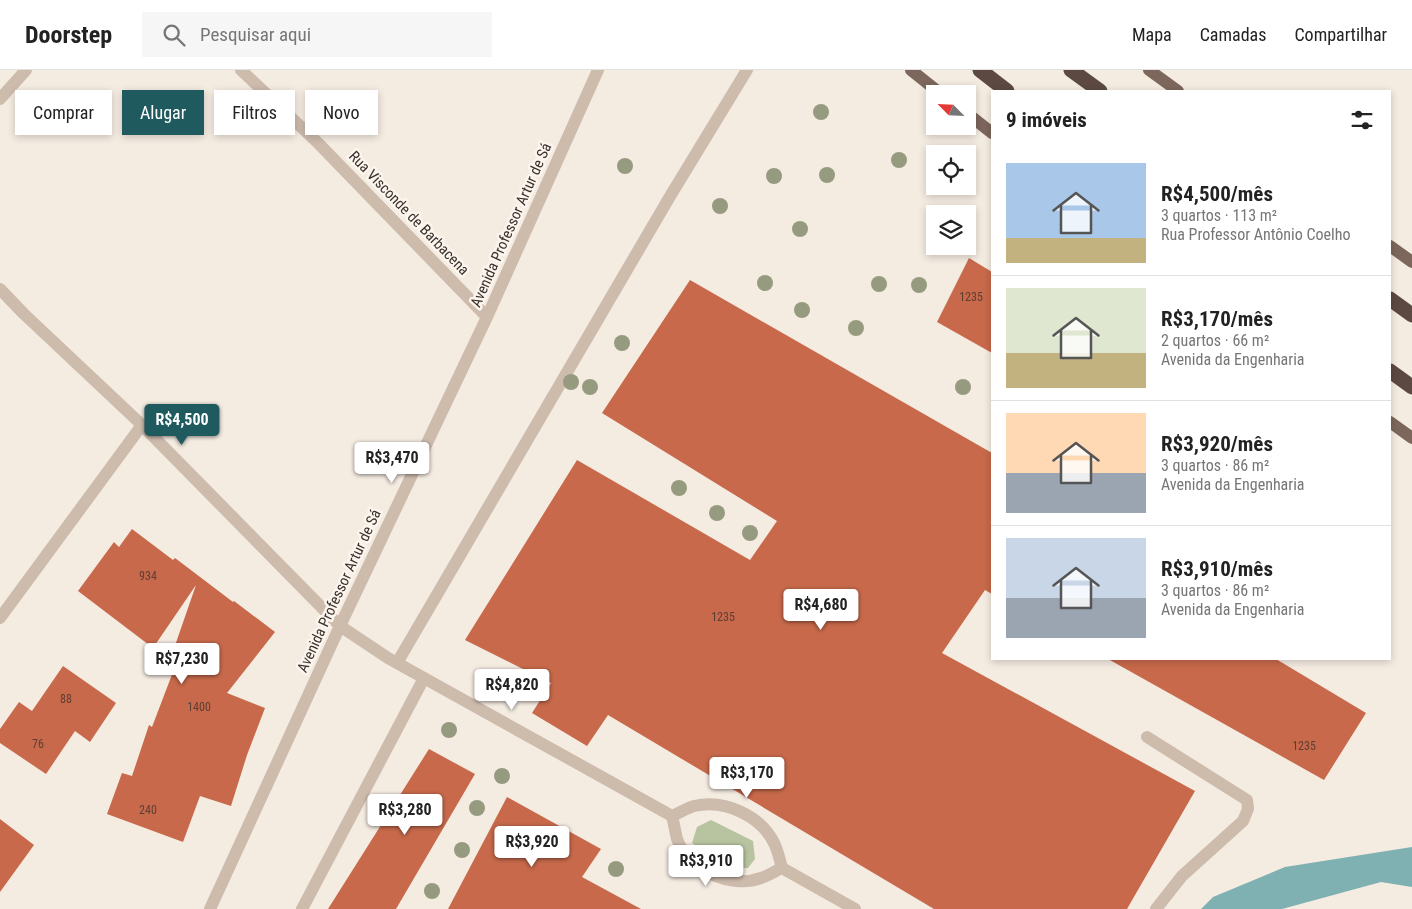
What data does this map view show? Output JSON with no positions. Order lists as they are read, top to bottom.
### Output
{
  "streets": {
    "street": ["Rua Visconde de Barbacena", "Avenida Professor Artur de Sá"]
  },
  "crossings": [
    ["Rua Visconde de Barbacena", "Avenida Professor Artur de Sá"]
  ],
  "house_numbers": [
    "1235",
    "934",
    "1235",
    "88",
    "1400",
    "76",
    "1235",
    "240"
  ],
  "north": "top left",
  "page": {
    "header": "Doorstep",
    "search": "Pesquisar aqui",
    "nav": ["Mapa", "Camadas", "Compartilhar"],
    "chip": [
      "Comprar",
      "Alugar",
      "Filtros",
      "Novo"
    ],
    "heading": "9 imóveis",
    "list": [
      {
        "name": "R$4,500/mês",
        "note": "3 quartos · 113 m² · Rua Professor Antônio Coelho"
      },
      {
        "name": "R$3,170/mês",
        "note": "2 quartos · 66 m² · Avenida da Engenharia"
      },
      {
        "name": "R$3,920/mês",
        "note": "3 quartos · 86 m² · Avenida da Engenharia"
      },
      {
        "name": "R$3,910/mês",
        "note": "3 quartos · 86 m² · Avenida da Engenharia"
      }
    ],
    "price": [
      "R$4,500",
      "R$3,470",
      "R$4,680",
      "R$7,230",
      "R$4,820",
      "R$3,170",
      "R$3,280",
      "R$3,920",
      "R$3,910"
    ]
  }
}
